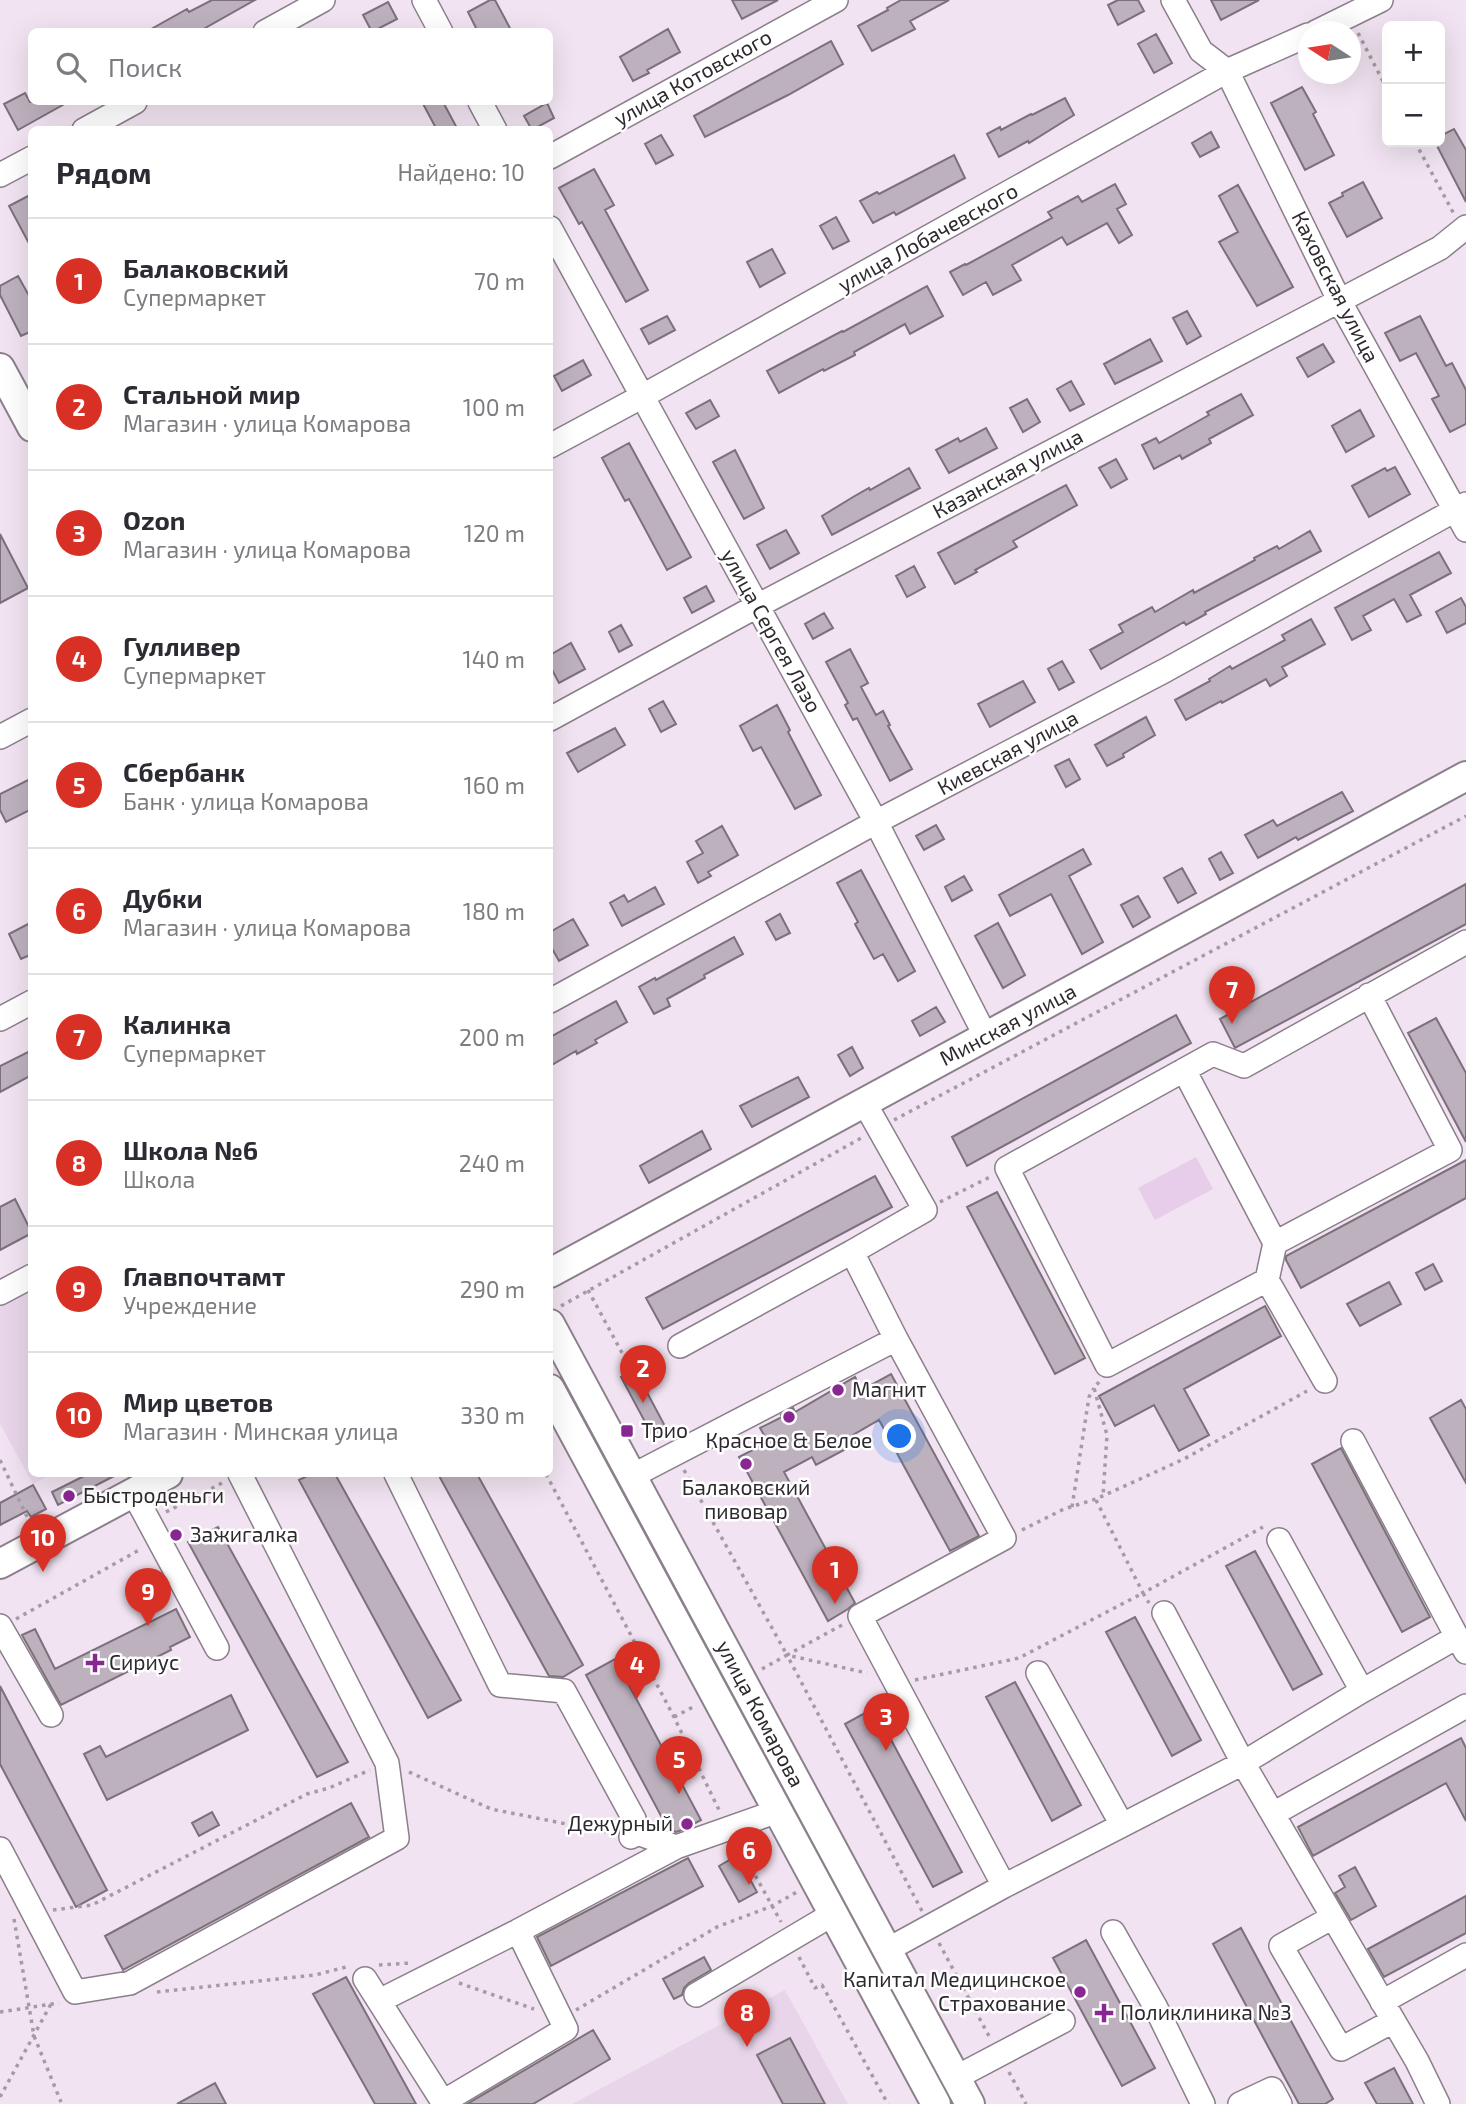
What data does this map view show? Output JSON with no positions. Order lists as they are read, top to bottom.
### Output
{
  "streets": {
    "main road": ["Минская улица", "улица Комарова"],
    "street": [
      "улица Котовского",
      "улица Лобачевского",
      "Каховская улица",
      "Казанская улица",
      "улица Сергея Лазо",
      "Киевская улица"
    ]
  },
  "crossings": [
    ["улица Лобачевского", "Каховская улица"],
    ["улица Лобачевского", "улица Сергея Лазо"],
    ["Каховская улица", "Казанская улица"],
    ["Каховская улица", "Киевская улица"],
    ["Казанская улица", "улица Сергея Лазо"],
    ["улица Сергея Лазо", "Киевская улица"],
    ["улица Сергея Лазо", "Минская улица"]
  ],
  "places": {
    "other": [
      "Магнит",
      "Красное & Белое",
      "Балаковский пивовар",
      "Быстроденьги",
      "Зажигалка",
      "Дежурный",
      "Капитал Медицинское Страхование"
    ],
    "transit": ["Трио"],
    "health": ["Сириус", "Поликлиника №3"]
  },
  "north": "left",
  "page": {
    "map_buttons": ["+", "−"],
    "search": "Поиск",
    "heading": ["Рядом", "Найдено: 10"],
    "list": [
      {
        "mark": "1",
        "name": "Балаковский",
        "note": "Супермаркет",
        "value": "70 m"
      },
      {
        "mark": "2",
        "name": "Стальной мир",
        "note": "Магазин · улица Комарова",
        "value": "100 m"
      },
      {
        "mark": "3",
        "name": "Ozon",
        "note": "Магазин · улица Комарова",
        "value": "120 m"
      },
      {
        "mark": "4",
        "name": "Гулливер",
        "note": "Супермаркет",
        "value": "140 m"
      },
      {
        "mark": "5",
        "name": "Сбербанк",
        "note": "Банк · улица Комарова",
        "value": "160 m"
      },
      {
        "mark": "6",
        "name": "Дубки",
        "note": "Магазин · улица Комарова",
        "value": "180 m"
      },
      {
        "mark": "7",
        "name": "Калинка",
        "note": "Супермаркет",
        "value": "200 m"
      },
      {
        "mark": "8",
        "name": "Школа №6",
        "note": "Школа",
        "value": "240 m"
      },
      {
        "mark": "9",
        "name": "Главпочтамт",
        "note": "Учреждение",
        "value": "290 m"
      },
      {
        "mark": "10",
        "name": "Мир цветов",
        "note": "Магазин · Минская улица",
        "value": "330 m"
      }
    ],
    "pins": [
      "7",
      "2",
      "10",
      "1",
      "9",
      "4",
      "3",
      "5",
      "6",
      "8"
    ]
  }
}
